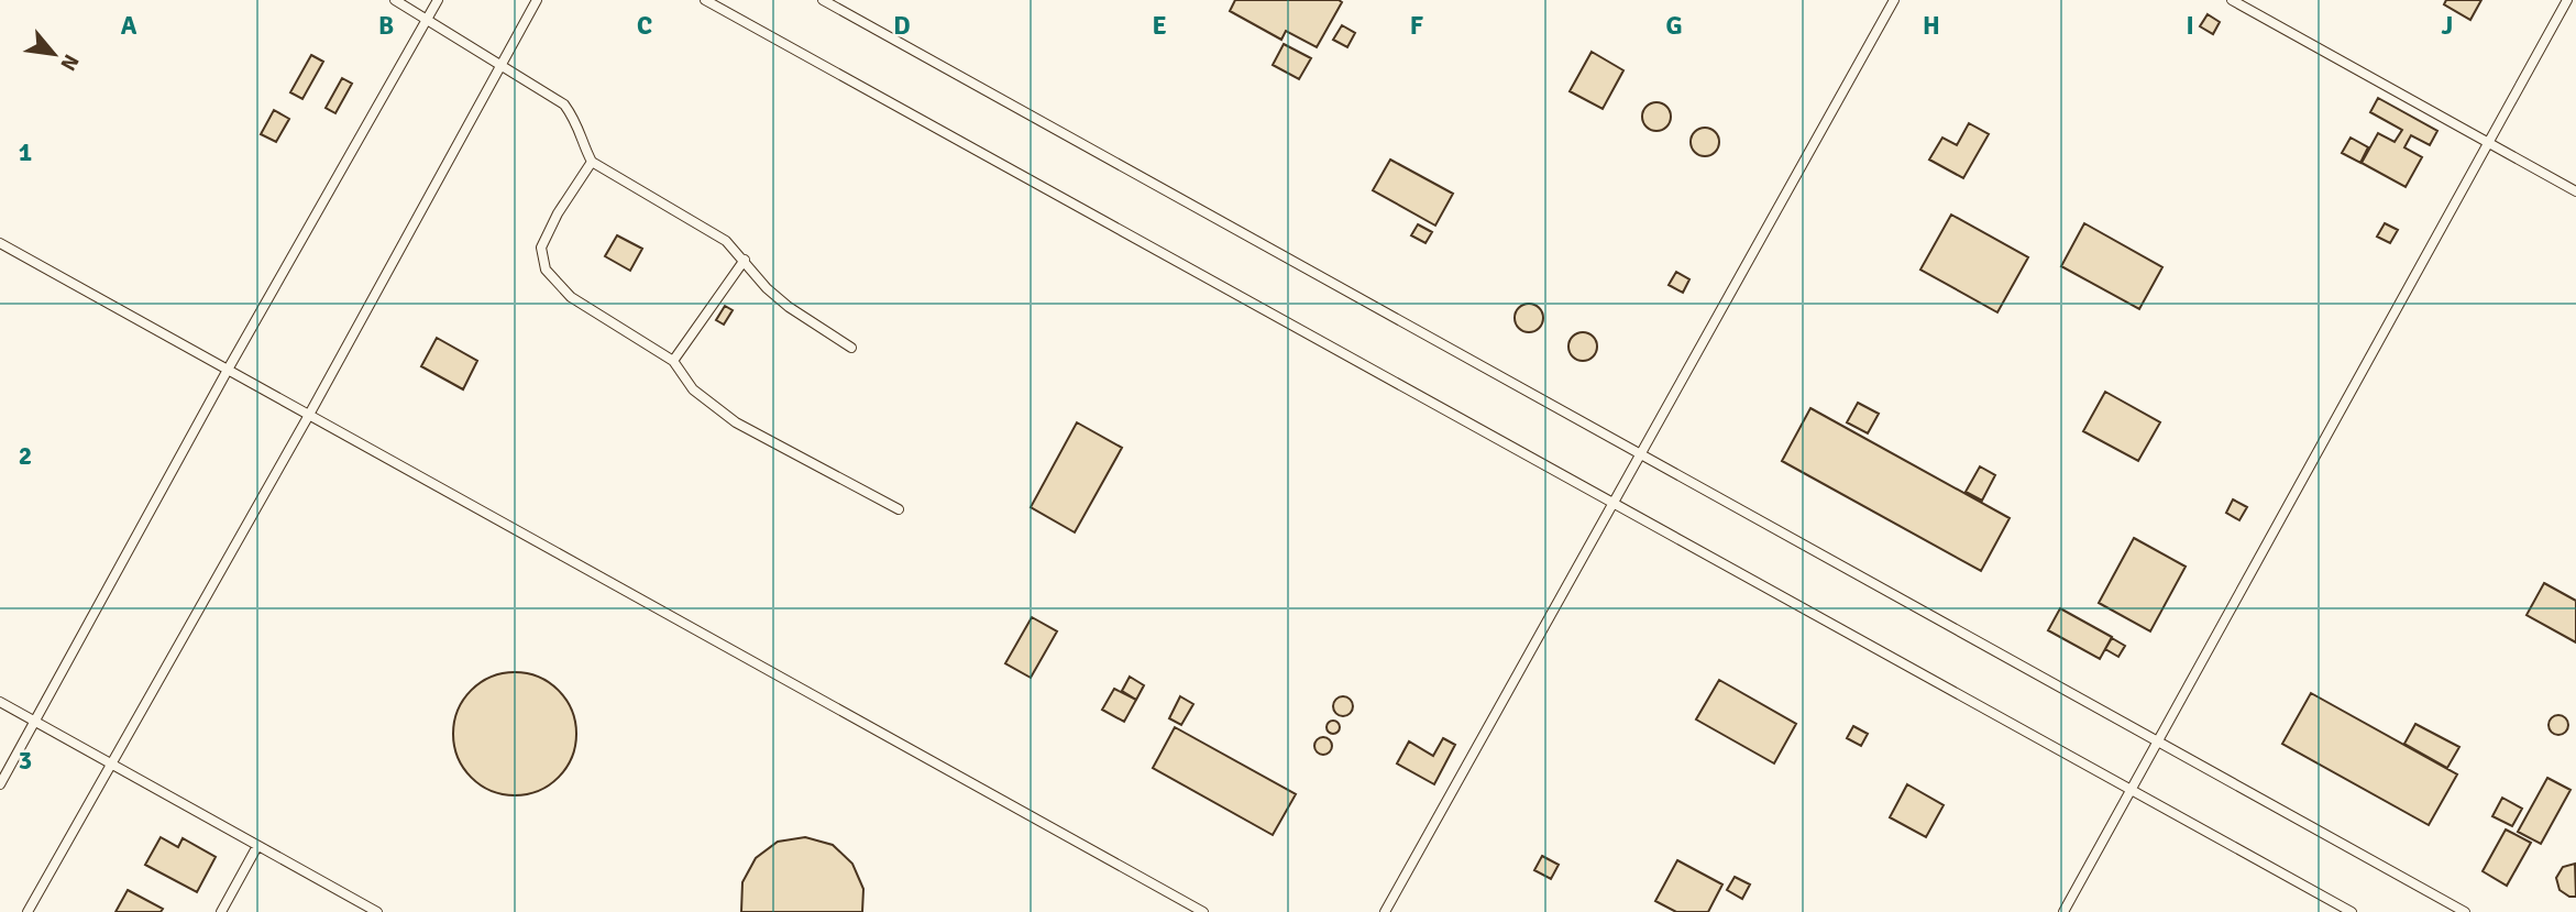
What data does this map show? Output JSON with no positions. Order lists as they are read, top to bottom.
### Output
{
  "north": "bottom right",
  "grid": {
    "columns": [
      "A",
      "B",
      "C",
      "D",
      "E",
      "F",
      "G",
      "H",
      "I",
      "J"
    ],
    "rows": ["1", "2", "3"]
  }
}
